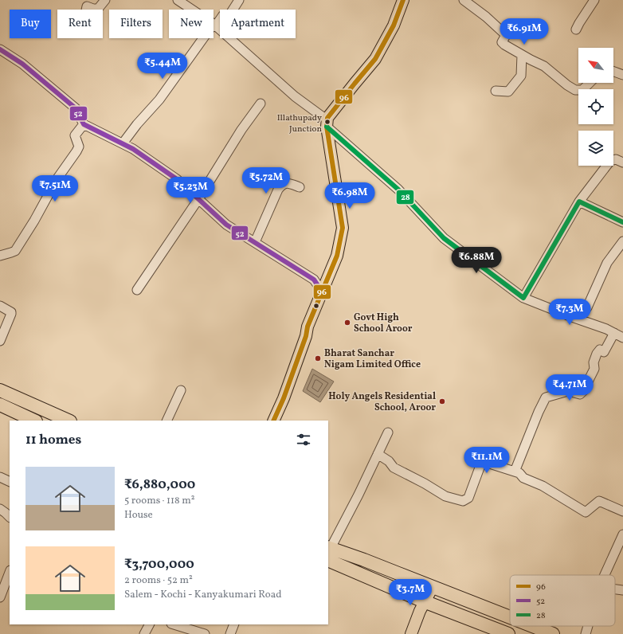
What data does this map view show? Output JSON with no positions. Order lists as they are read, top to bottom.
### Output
{
  "places": [
    "Illathupady Junction",
    "Govt High School Aroor",
    "Bharat Sanchar Nigam Limited Office",
    "Holy Angels Residential School, Aroor"
  ],
  "lines": ["transit line 96", "transit line 52", "transit line 28"],
  "legend": ["96", "52", "28"],
  "north": "top left",
  "page": {
    "chip": [
      "Buy",
      "Rent",
      "Filters",
      "New",
      "Apartment"
    ],
    "price": [
      "₹6.91M",
      "₹5.44M",
      "₹5.72M",
      "₹7.51M",
      "₹5.23M",
      "₹6.98M",
      "₹6.88M",
      "₹7.3M",
      "₹4.71M",
      "₹11.1M",
      "₹3.7M"
    ],
    "heading": "11 homes",
    "list": [
      {
        "name": "₹6,880,000",
        "note": "5 rooms · 118 m² · House"
      },
      {
        "name": "₹3,700,000",
        "note": "2 rooms · 52 m² · Salem - Kochi - Kanyakumari Road"
      }
    ]
  }
}
